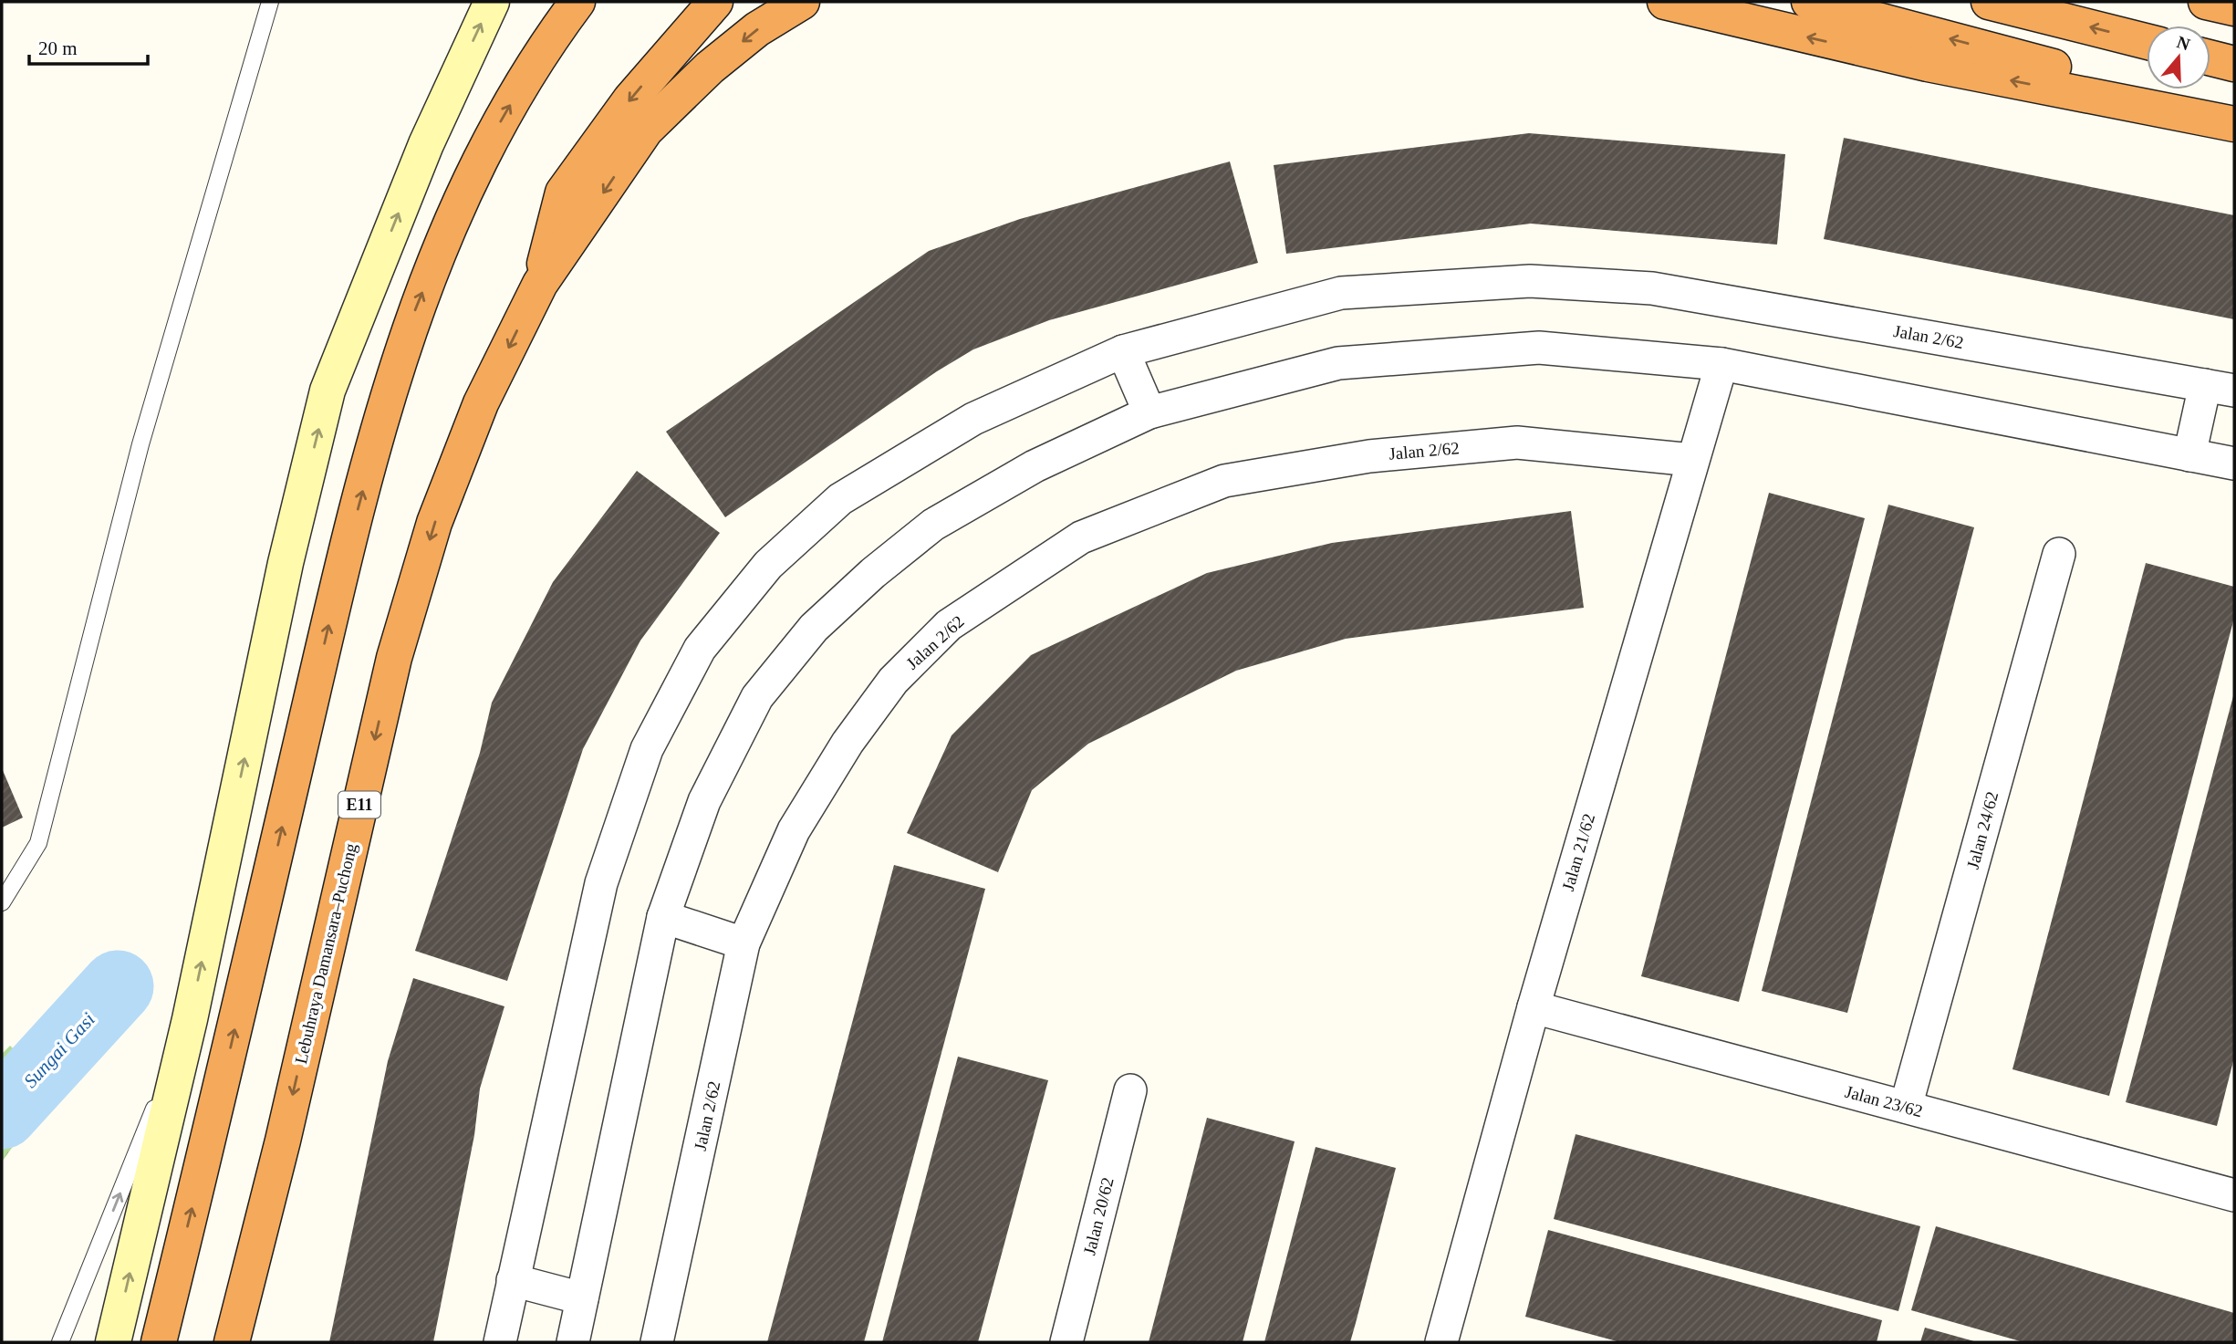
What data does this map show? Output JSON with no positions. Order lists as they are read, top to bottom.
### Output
{
  "streets": {
    "highway": ["E11", "Lebuhraya Damansara–Puchong"],
    "street": [
      "Jalan 2/62",
      "Jalan 24/62",
      "Jalan 21/62",
      "Jalan 23/62",
      "Jalan 20/62"
    ]
  },
  "crossings": [
    ["Jalan 2/62", "Jalan 21/62"],
    ["Jalan 24/62", "Jalan 23/62"],
    ["Jalan 21/62", "Jalan 23/62"]
  ],
  "water": ["Sungai Gasi"],
  "scale_bar": "20 m",
  "north": "top"
}
